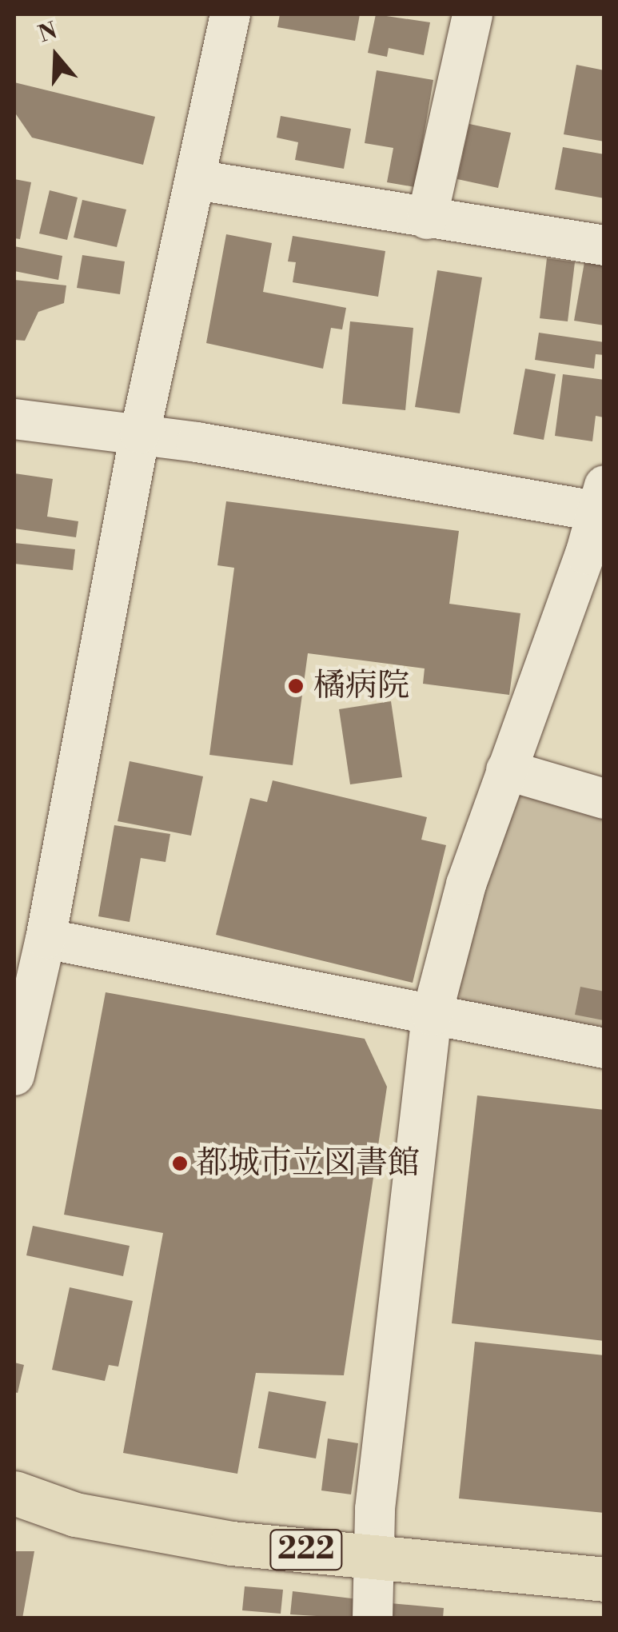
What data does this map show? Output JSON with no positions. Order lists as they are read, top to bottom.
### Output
{
  "streets": {
    "highway": ["222"]
  },
  "places": ["橘病院", "都城市立図書館"],
  "north": "top"
}
